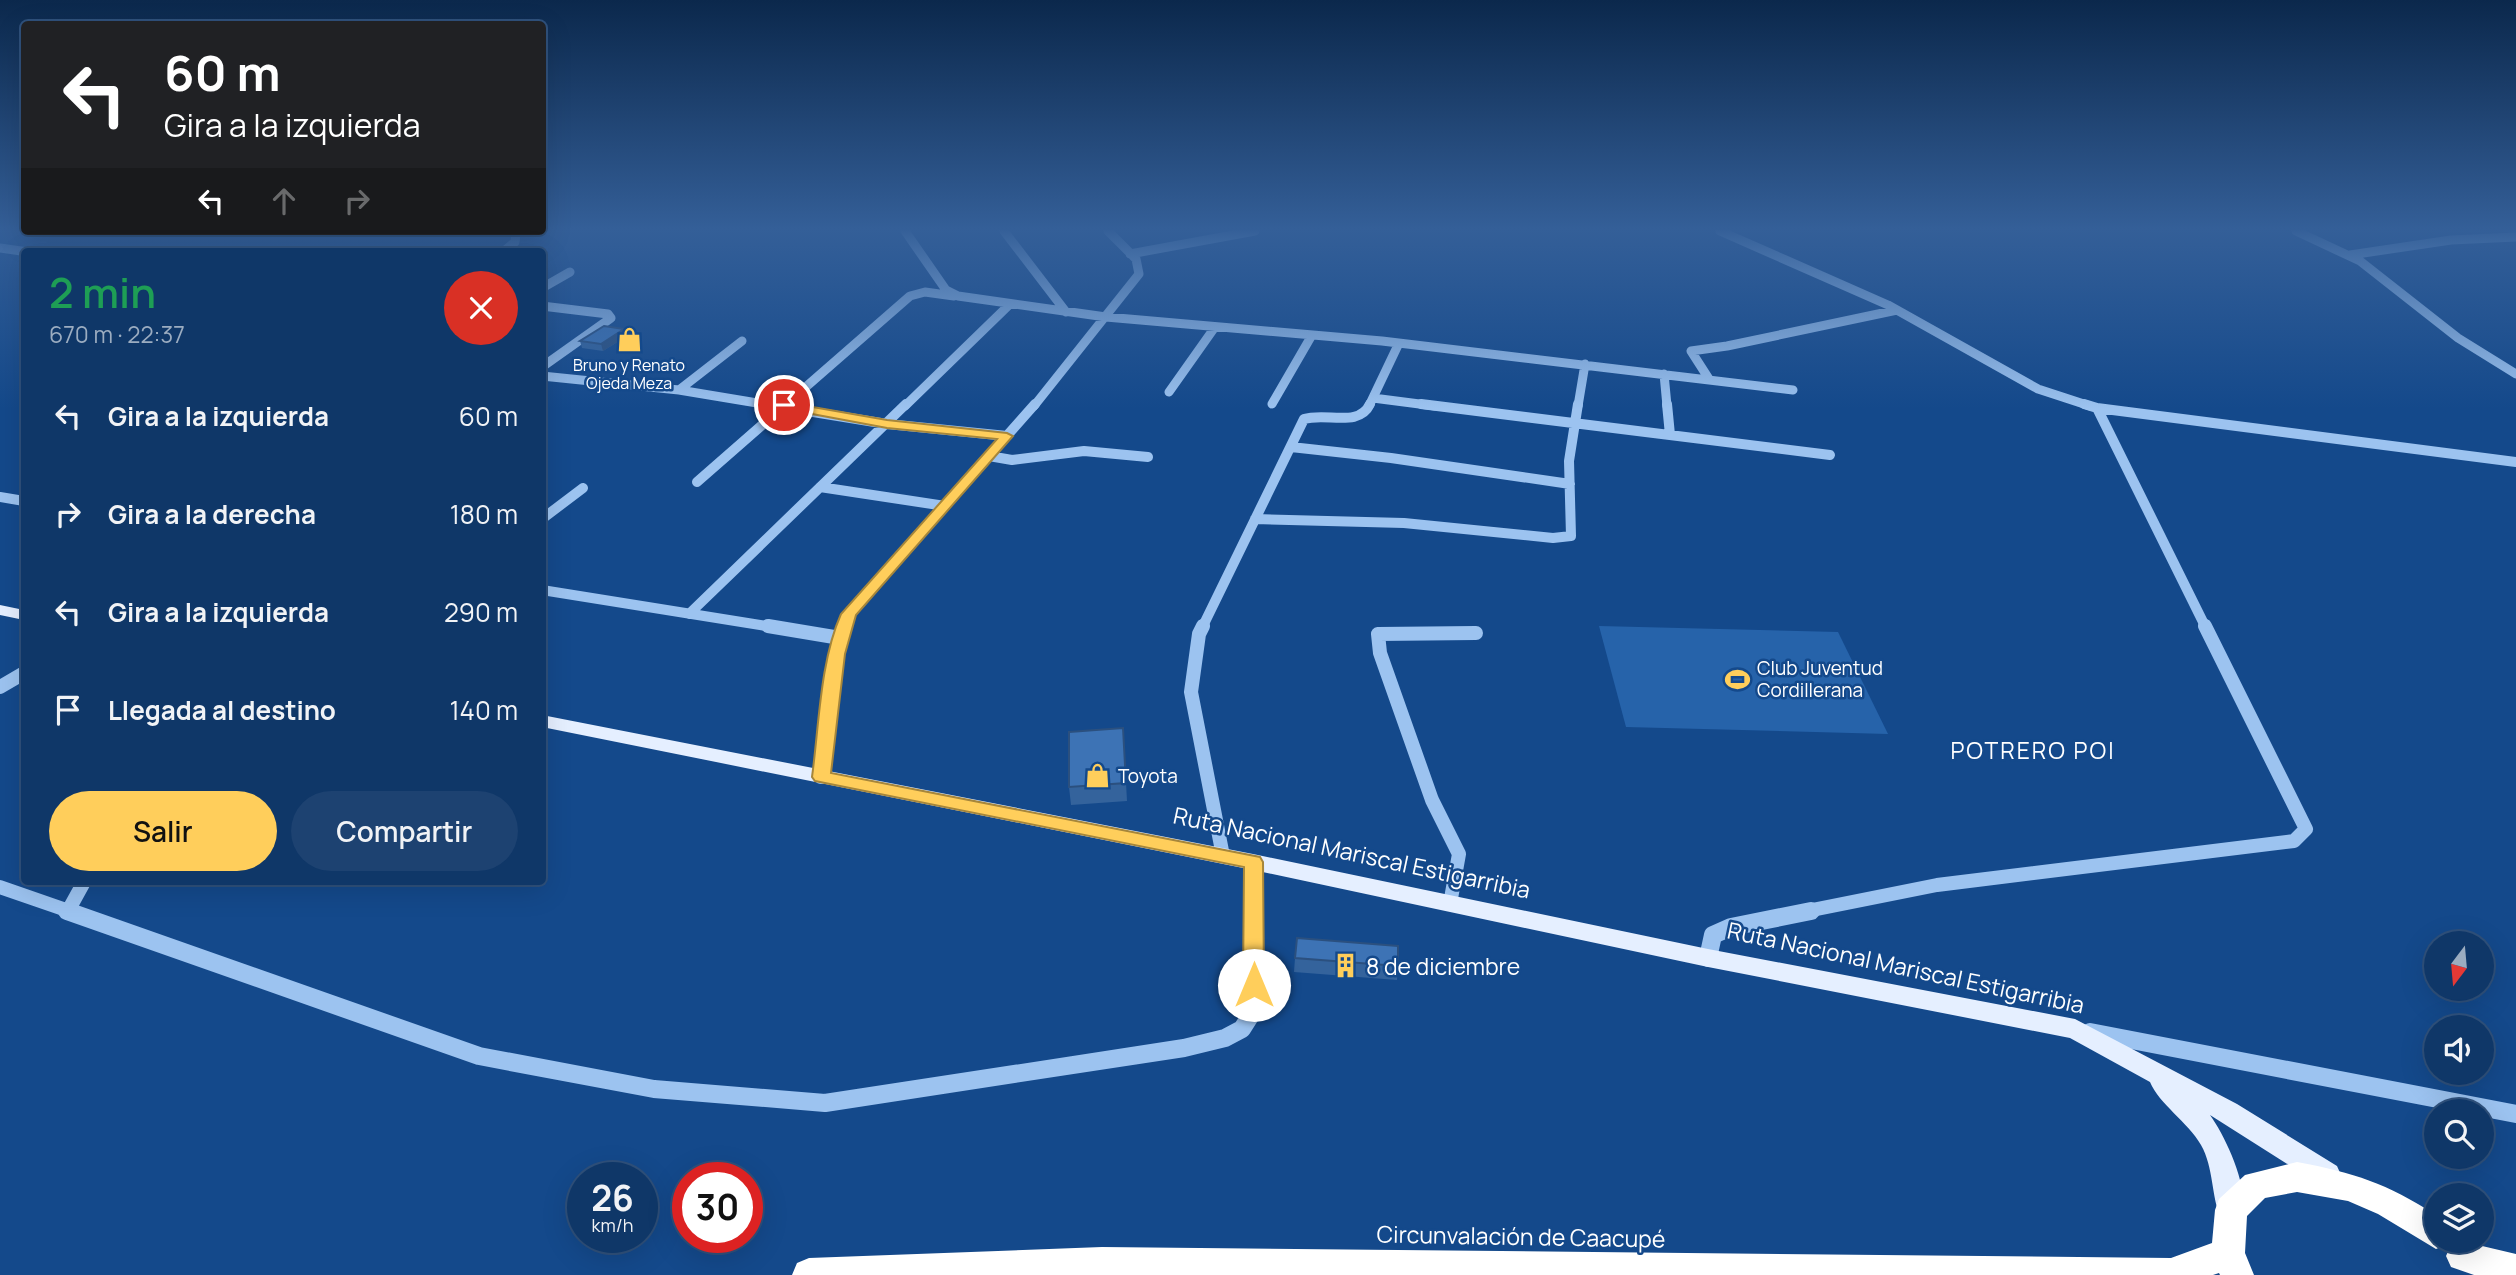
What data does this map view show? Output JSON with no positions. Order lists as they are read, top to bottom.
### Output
{
  "streets": {
    "highway": ["Circunvalación de Caacupé"],
    "main road": ["Ruta Nacional Mariscal Estigarribia"]
  },
  "districts": ["POTRERO POI"],
  "places": {
    "shop": ["Bruno y Renato Ojeda Meza", "Toyota"],
    "sports": ["Club Juventud Cordillerana"],
    "building": ["8 de diciembre"]
  },
  "north": "bottom",
  "page": {
    "turn": ["60 m", "Gira a la izquierda"],
    "heading": ["2 min", "670 m · 22:37"],
    "list": [
      {
        "name": "Gira a la izquierda",
        "value": "60 m"
      },
      {
        "name": "Gira a la derecha",
        "value": "180 m"
      },
      {
        "name": "Gira a la izquierda",
        "value": "290 m"
      },
      {
        "name": "Llegada al destino",
        "value": "140 m"
      }
    ],
    "buttons": ["Salir", "Compartir"],
    "speed": "26 km/h",
    "limit": "30"
  }
}
